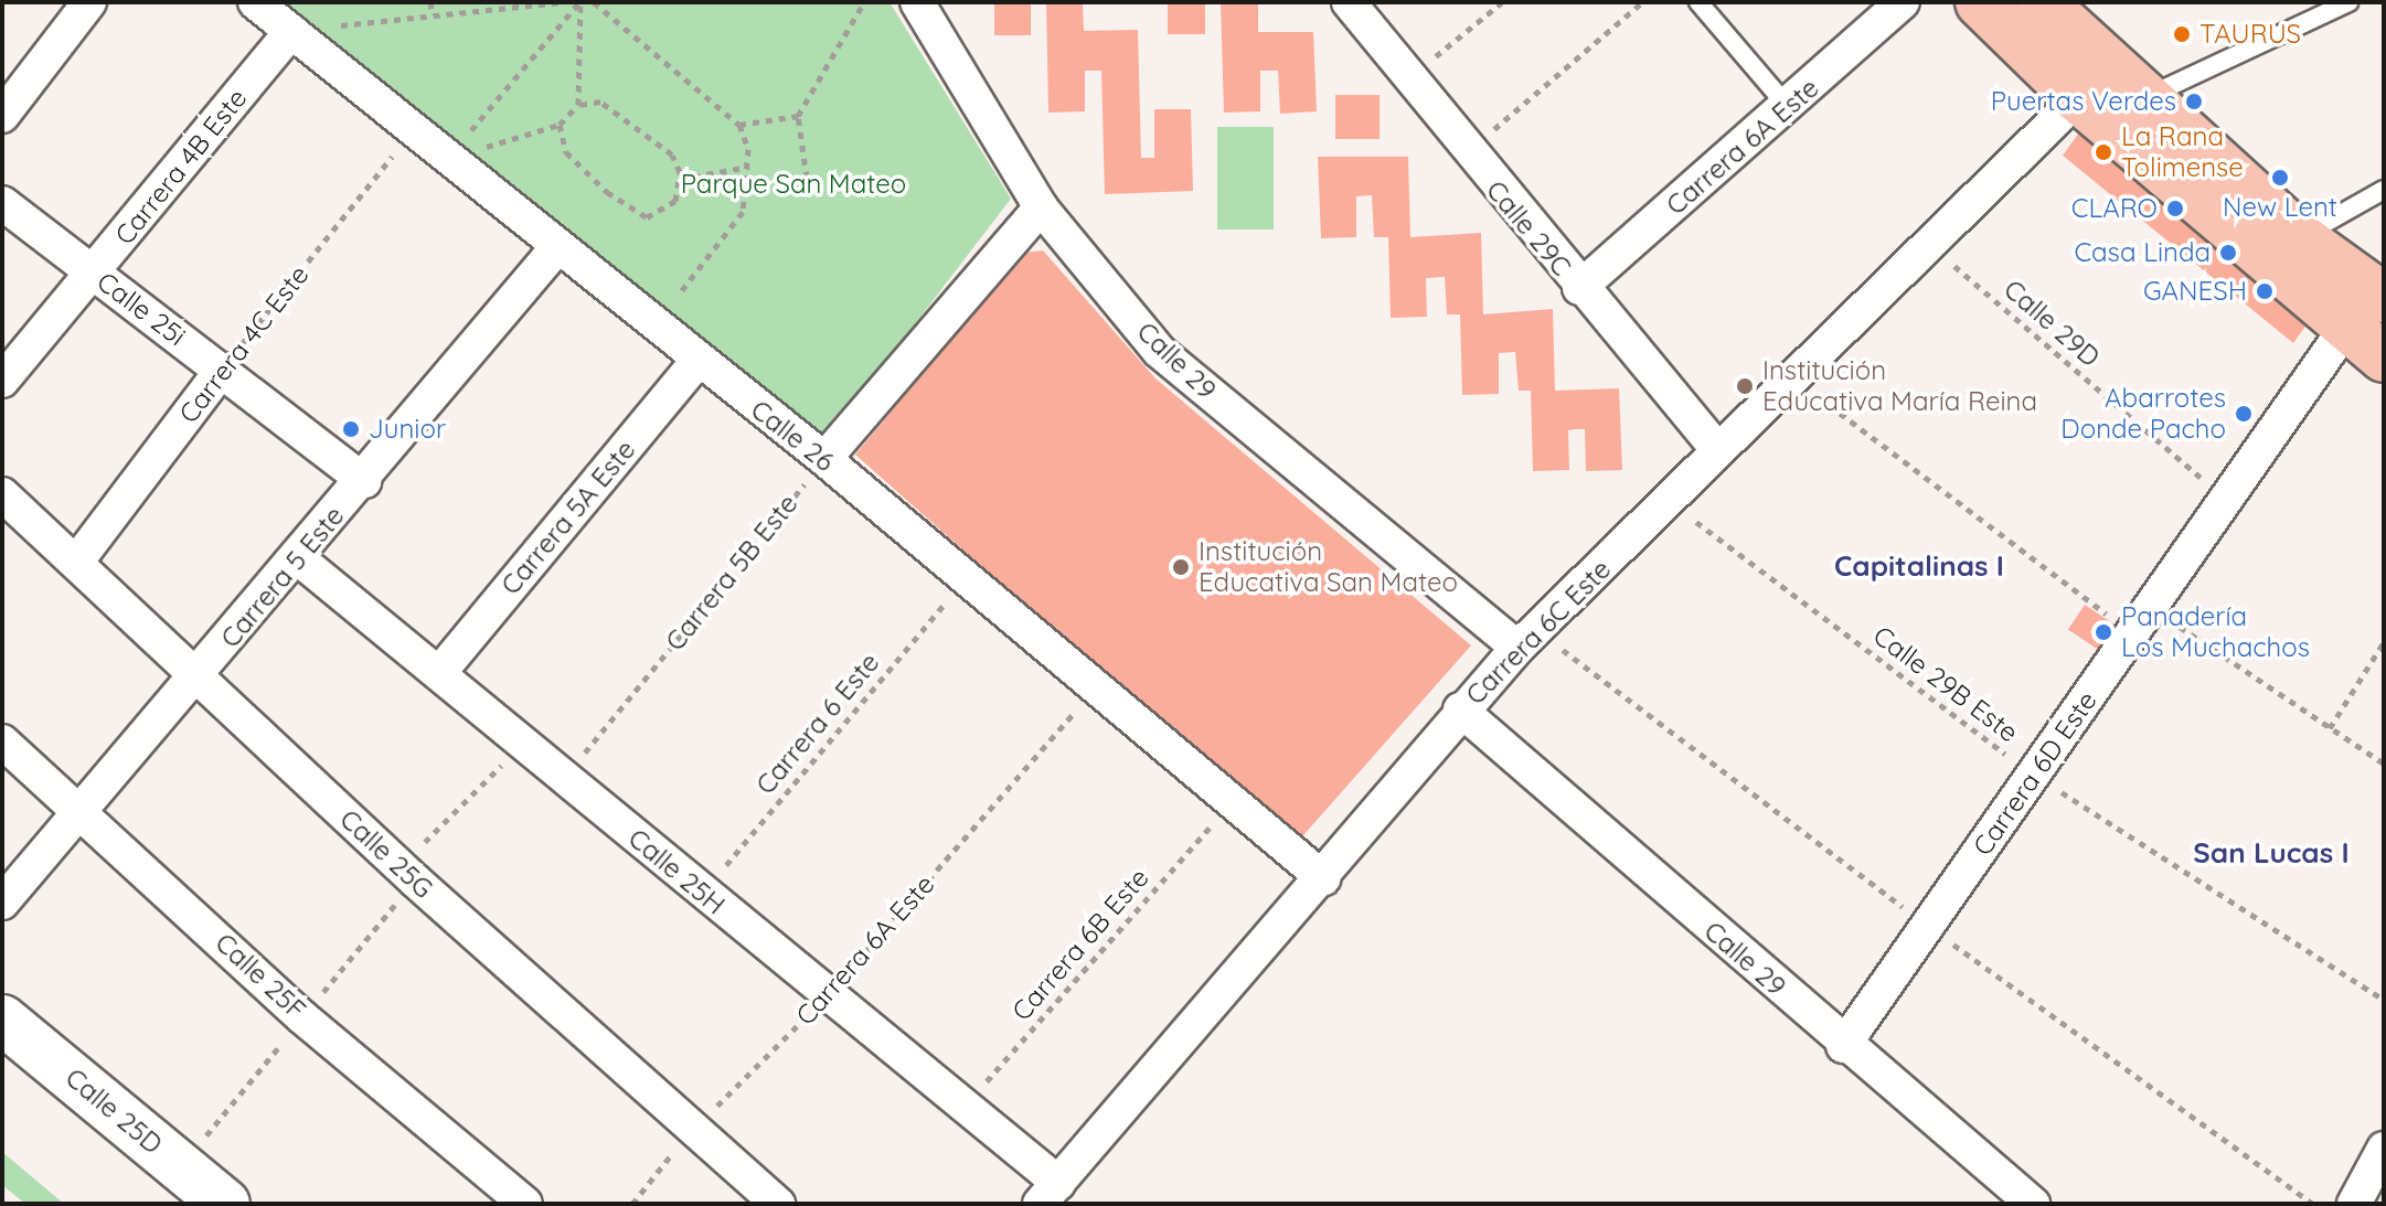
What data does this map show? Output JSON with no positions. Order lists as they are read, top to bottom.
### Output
{
  "streets": {
    "main road": ["Calle 25D"],
    "street": [
      "Carrera 6A Este",
      "Carrera 4B Este",
      "Calle 29C",
      "Calle 25i",
      "Carrera 4C Este",
      "Calle 29",
      "Calle 26",
      "Carrera 5A Este",
      "Carrera 5 Este",
      "Carrera 6C Este",
      "Carrera 6D Este",
      "Calle 25G",
      "Calle 25H",
      "Calle 25F"
    ],
    "path": [
      "Calle 29D",
      "Carrera 5B Este",
      "Calle 29B Este",
      "Carrera 6 Este",
      "Carrera 6B Este"
    ]
  },
  "crossings": [
    ["Carrera 6A Este", "Calle 29C"],
    ["Carrera 6A Este", "Calle 26"],
    ["Carrera 6A Este", "Calle 25G"],
    ["Carrera 6A Este", "Calle 25H"],
    ["Carrera 4B Este", "Calle 25i"],
    ["Carrera 4B Este", "Calle 26"],
    ["Calle 29C", "Carrera 6C Este"],
    ["Calle 25i", "Carrera 4C Este"],
    ["Calle 25i", "Carrera 5 Este"],
    ["Calle 29D", "Carrera 6C Este"],
    ["Calle 29D", "Carrera 6D Este"],
    ["Carrera 4C Este", "Calle 26"],
    ["Carrera 4C Este", "Calle 25G"],
    ["Calle 29", "Carrera 6C Este"],
    ["Calle 29", "Carrera 6D Este"],
    ["Calle 26", "Carrera 5A Este"],
    ["Calle 26", "Carrera 5B Este"],
    ["Calle 26", "Carrera 5 Este"],
    ["Calle 26", "Carrera 6C Este"],
    ["Calle 26", "Carrera 6 Este"],
    ["Calle 26", "Carrera 6B Este"],
    ["Carrera 5A Este", "Calle 25H"],
    ["Carrera 5B Este", "Calle 25H"],
    ["Carrera 5 Este", "Calle 25G"],
    ["Carrera 5 Este", "Calle 25H"],
    ["Carrera 5 Este", "Calle 25F"],
    ["Carrera 6C Este", "Calle 29B Este"],
    ["Carrera 6C Este", "Calle 25H"],
    ["Calle 29B Este", "Carrera 6D Este"],
    ["Carrera 6 Este", "Calle 25H"],
    ["Calle 25H", "Carrera 6B Este"]
  ],
  "districts": ["Capitalinas I", "San Lucas I"],
  "parks": ["Parque San Mateo"],
  "places": [
    "TAURUS",
    "Puertas Verdes",
    "La Rana Tolimense",
    "New Lent",
    "CLARO",
    "Casa Linda",
    "GANESH",
    "Institución Educativa María Reina",
    "Abarrotes Donde Pacho",
    "Junior",
    "Institución Educativa San Mateo",
    "Panadería Los Muchachos"
  ]
}
